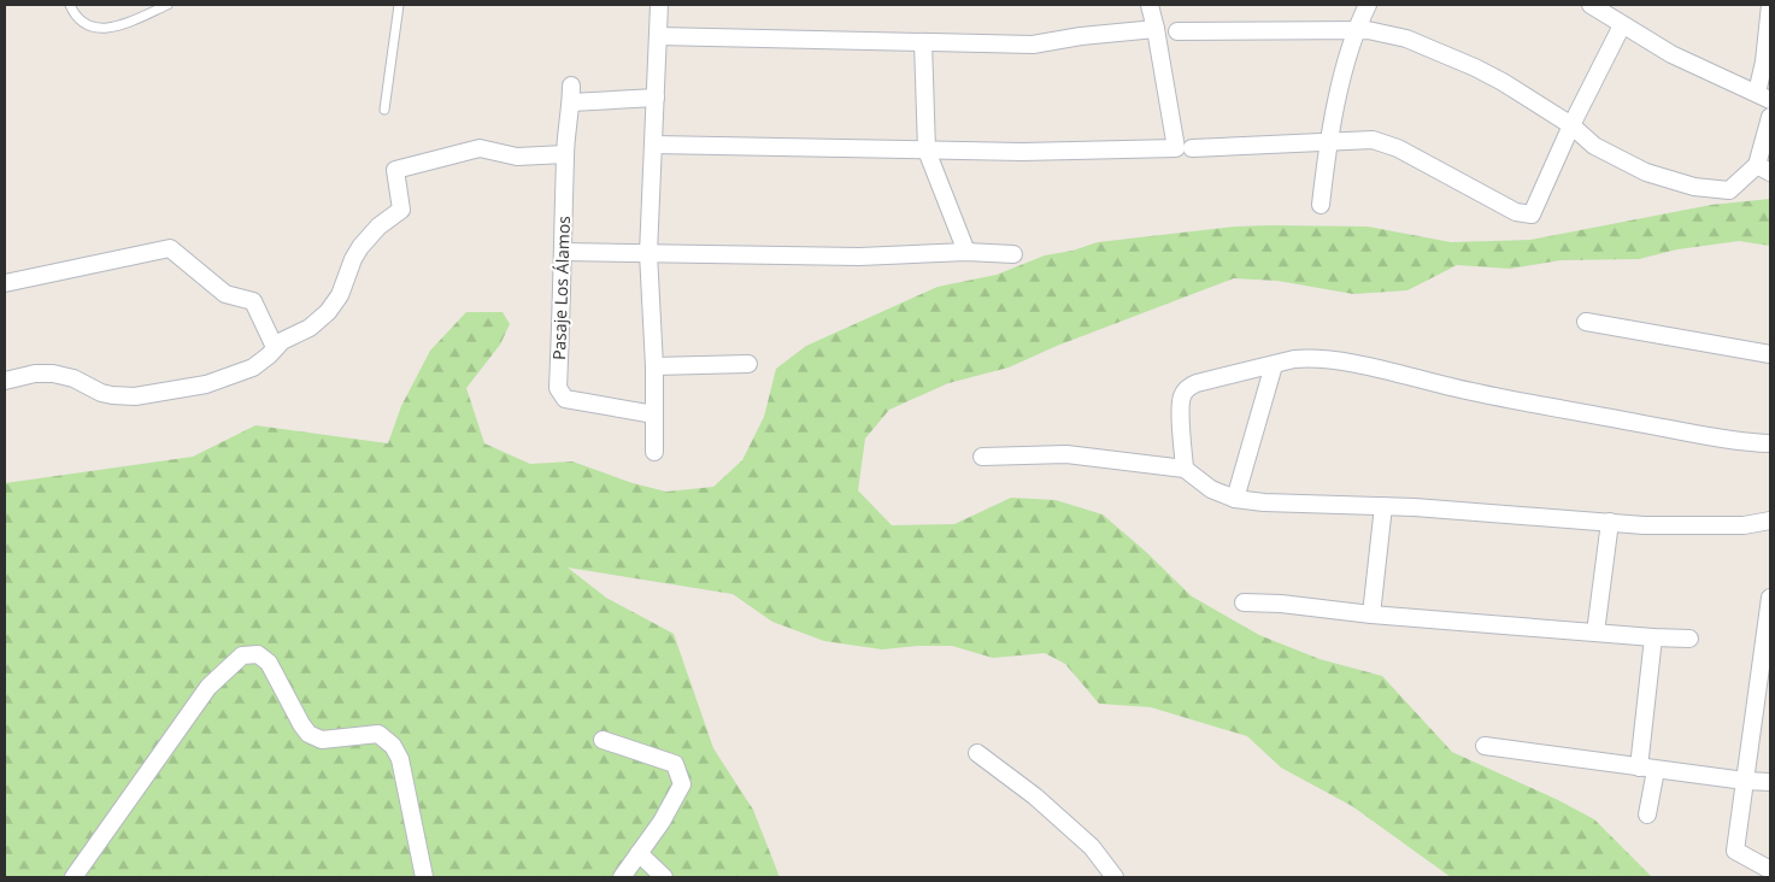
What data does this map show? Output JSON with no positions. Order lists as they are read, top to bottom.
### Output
{
  "streets": {
    "street": ["Pasaje Los Álamos"]
  }
}
